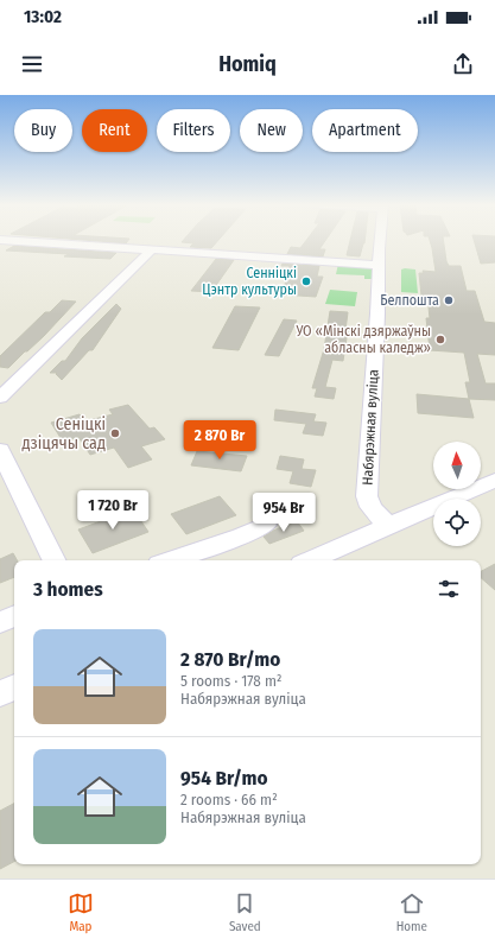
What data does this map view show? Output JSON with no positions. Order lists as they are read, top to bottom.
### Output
{
  "streets": {
    "street": ["Набярэжная вуліца"]
  },
  "places": [
    "Сенніцкі Цэнтр культуры",
    "Белпошта",
    "УО «Мінскі дзяржаўны абласны каледж»",
    "Сеніцкі дзіцячы сад"
  ],
  "north": "top",
  "page": {
    "status": "13:02",
    "header": "Homiq",
    "chip": [
      "Buy",
      "Rent",
      "Filters",
      "New",
      "Apartment"
    ],
    "price": ["2 870 Br", "1 720 Br", "954 Br"],
    "heading": "3 homes",
    "list": [
      {
        "name": "2 870 Br/mo",
        "note": "5 rooms · 178 m² · Набярэжная вуліца"
      },
      {
        "name": "954 Br/mo",
        "note": "2 rooms · 66 m² · Набярэжная вуліца"
      }
    ],
    "tabs": ["Map", "Saved", "Home"]
  }
}
